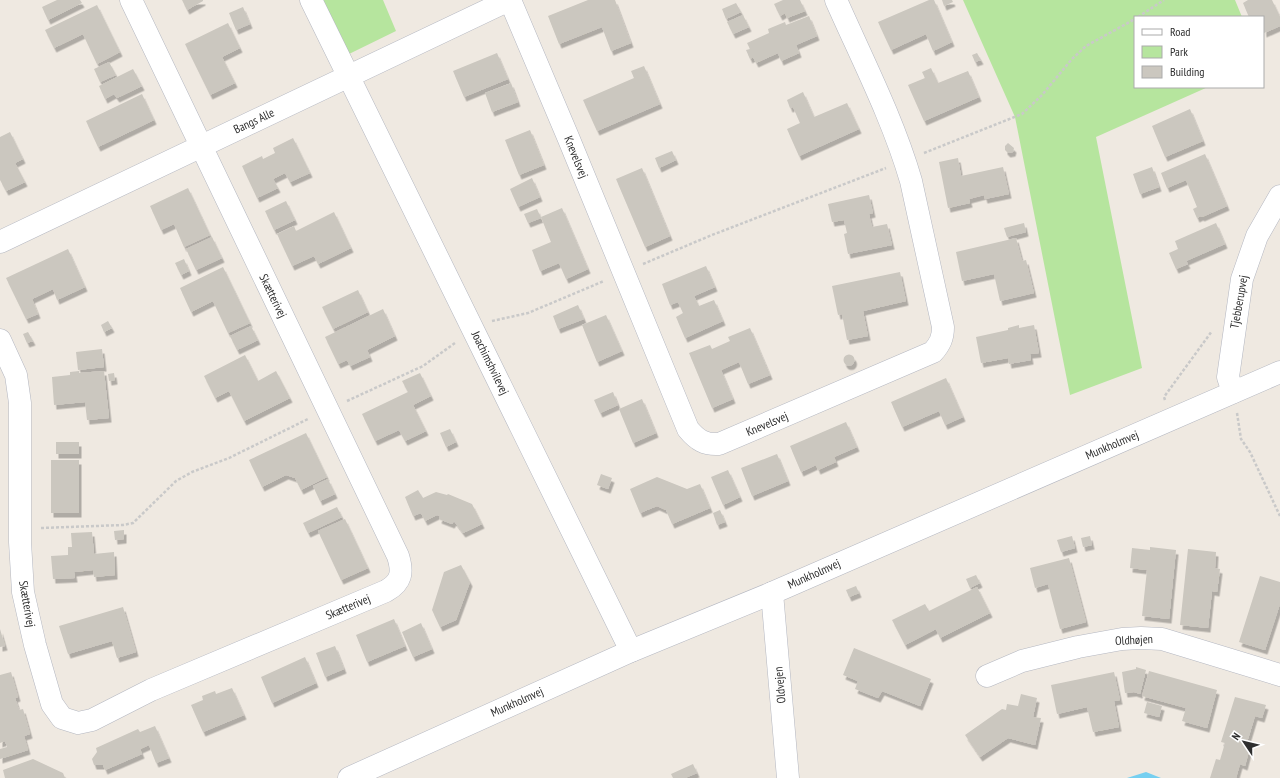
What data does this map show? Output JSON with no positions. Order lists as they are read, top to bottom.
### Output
{
  "streets": {
    "street": [
      "Bangs Alle",
      "Knevelsvej",
      "Skætterivej",
      "Tjebberupvej",
      "Joachimshvilevej",
      "Munkholmvej",
      "Oldhøjen",
      "Oldvejen"
    ]
  },
  "crossings": [
    ["Bangs Alle", "Knevelsvej"],
    ["Bangs Alle", "Skætterivej"],
    ["Bangs Alle", "Joachimshvilevej"],
    ["Tjebberupvej", "Munkholmvej"],
    ["Joachimshvilevej", "Munkholmvej"],
    ["Munkholmvej", "Oldvejen"]
  ],
  "legend": ["Road", "Park", "Building"],
  "north": "top left"
}
